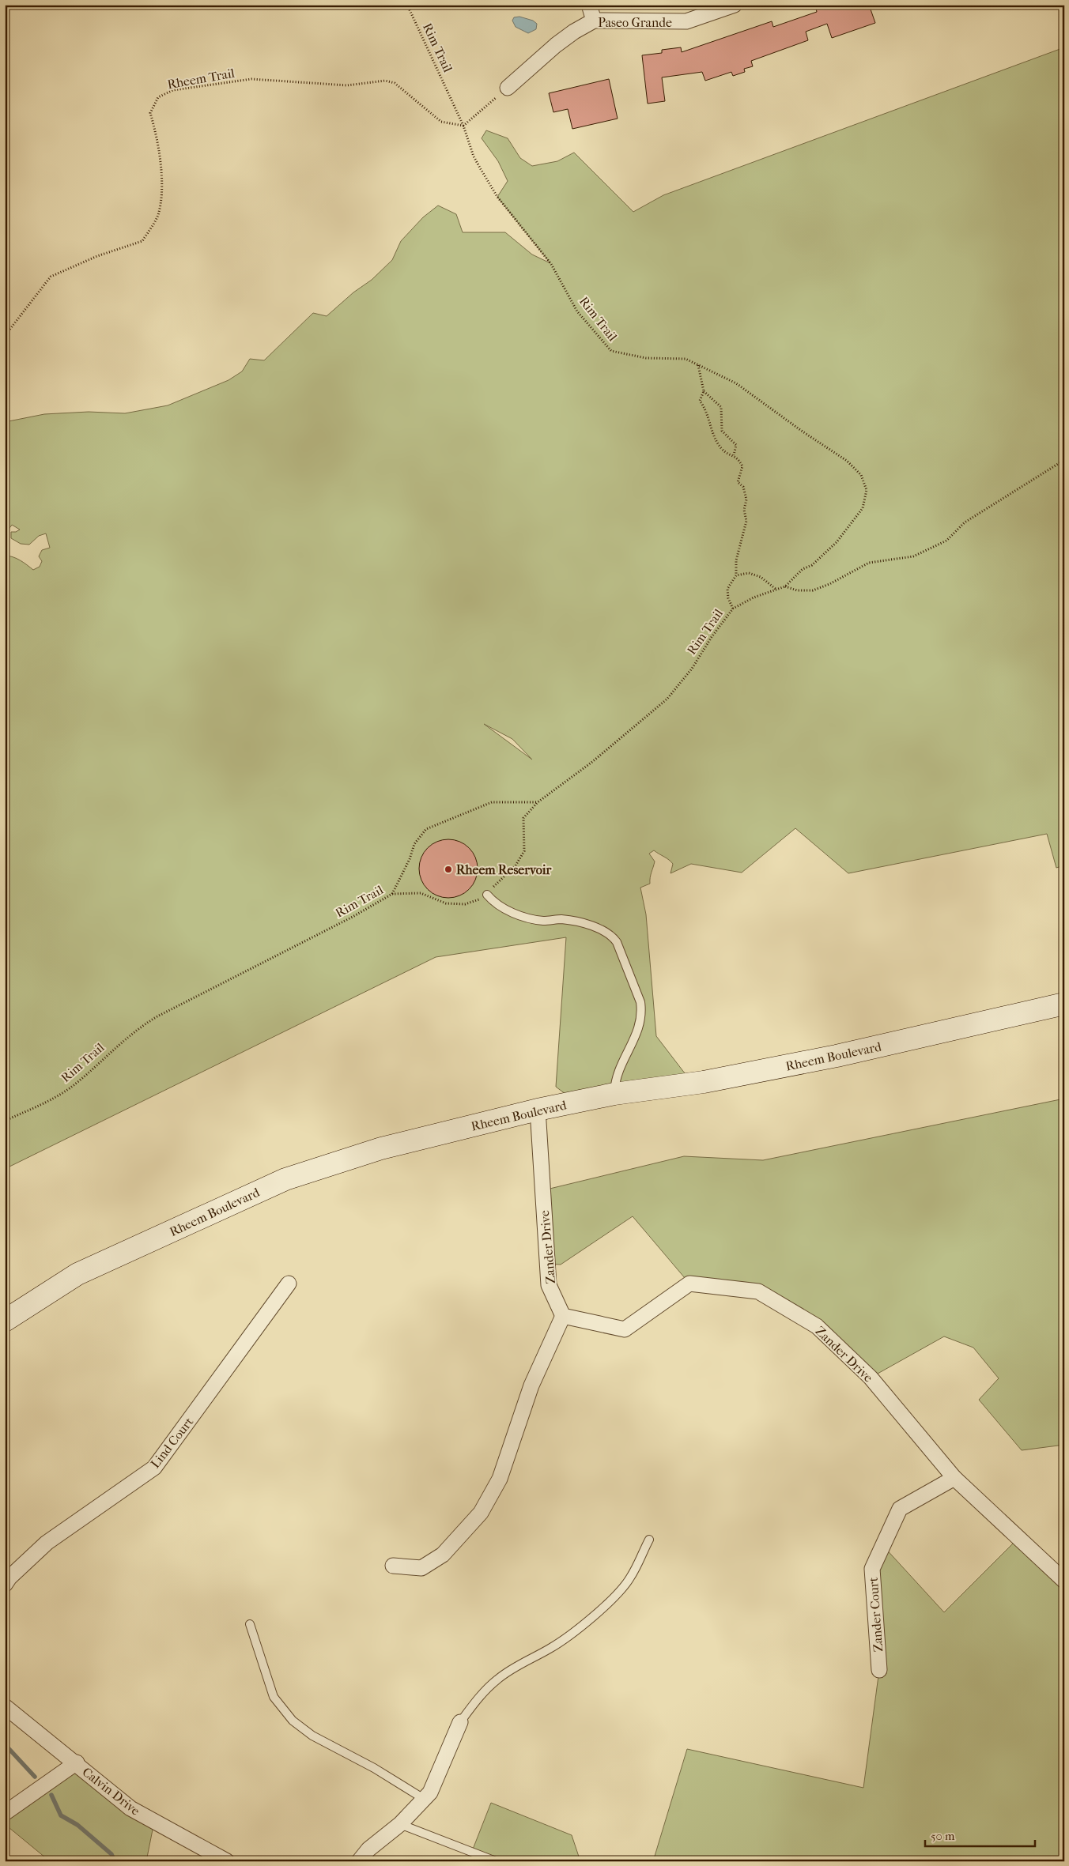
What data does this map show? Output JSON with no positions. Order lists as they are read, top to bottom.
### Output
{
  "streets": {
    "street": [
      "Paseo Grande",
      "Rheem Boulevard",
      "Zander Drive",
      "Lind Court",
      "Zander Court",
      "Calvin Drive"
    ],
    "path": ["Rim Trail", "Rheem Trail"]
  },
  "crossings": [
    ["Rim Trail", "Rheem Trail"],
    ["Rheem Boulevard", "Zander Drive"],
    ["Zander Drive", "Zander Court"]
  ],
  "places": ["Rheem Reservoir"],
  "scale_bar": "50 m"
}
